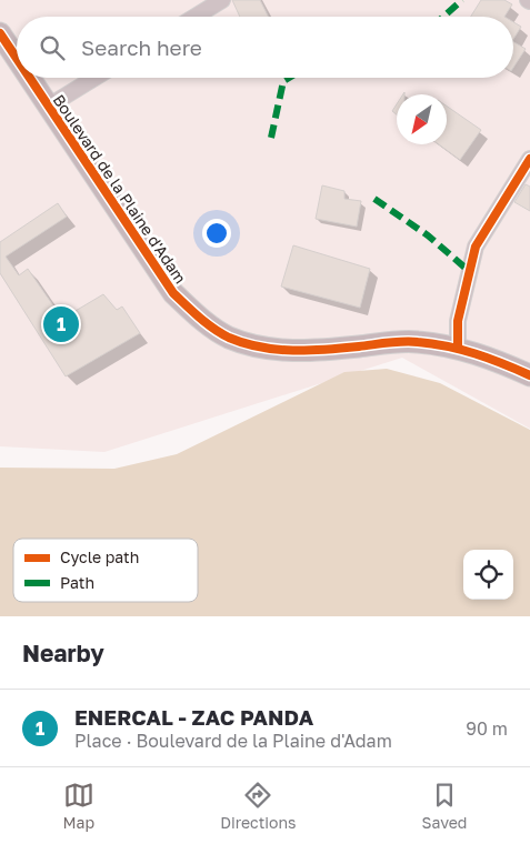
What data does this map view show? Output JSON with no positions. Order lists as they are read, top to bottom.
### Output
{
  "streets": {
    "street": ["Boulevard de la Plaine d'Adam"]
  },
  "legend": ["Cycle path", "Path"],
  "north": "bottom left",
  "page": {
    "search": "Search here",
    "pins": "1",
    "heading": "Nearby",
    "list": [
      {
        "mark": "1",
        "name": "ENERCAL - ZAC PANDA",
        "note": "Place · Boulevard de la Plaine d'Adam",
        "value": "90 m"
      }
    ],
    "nav": ["Map", "Directions", "Saved"]
  }
}
